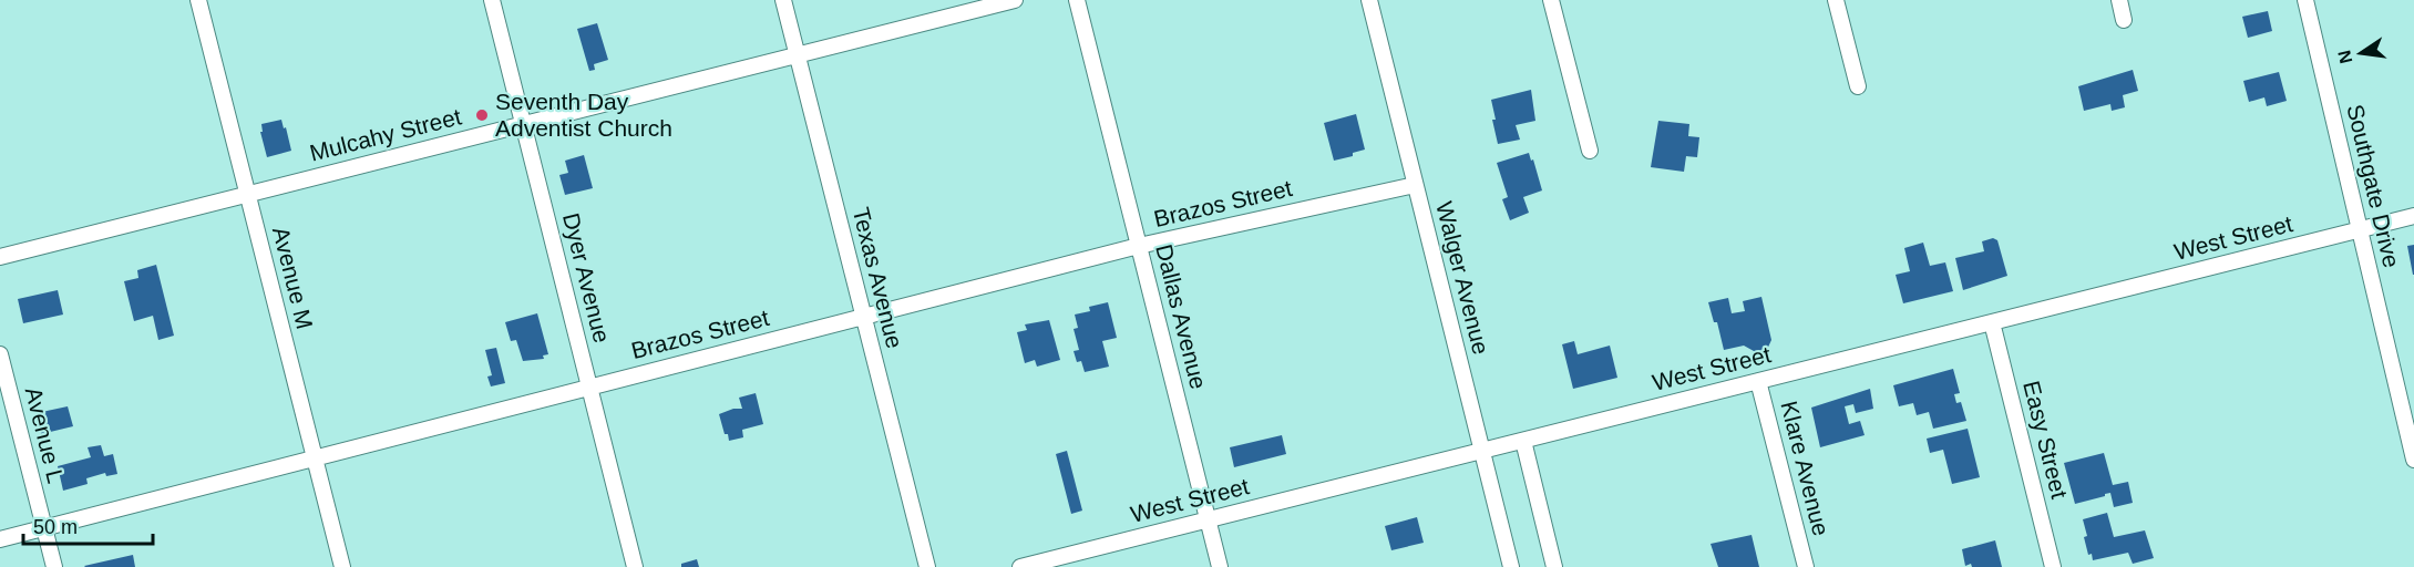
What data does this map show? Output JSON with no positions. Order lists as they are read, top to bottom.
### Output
{
  "streets": {
    "street": [
      "Mulcahy Street",
      "Southgate Drive",
      "Brazos Street",
      "West Street",
      "Avenue M",
      "Dyer Avenue",
      "Texas Avenue",
      "Walger Avenue",
      "Dallas Avenue",
      "Avenue L",
      "Easy Street",
      "Klare Avenue"
    ]
  },
  "crossings": [
    ["Mulcahy Street", "Avenue M"],
    ["Mulcahy Street", "Dyer Avenue"],
    ["Mulcahy Street", "Texas Avenue"],
    ["Southgate Drive", "West Street"],
    ["Brazos Street", "Avenue M"],
    ["Brazos Street", "Dyer Avenue"],
    ["Brazos Street", "Texas Avenue"],
    ["Brazos Street", "Walger Avenue"],
    ["Brazos Street", "Dallas Avenue"],
    ["Brazos Street", "Avenue L"],
    ["West Street", "Walger Avenue"],
    ["West Street", "Dallas Avenue"],
    ["West Street", "Easy Street"],
    ["West Street", "Klare Avenue"]
  ],
  "places": ["Seventh Day Adventist Church"],
  "scale_bar": "50 m",
  "north": "left"
}
